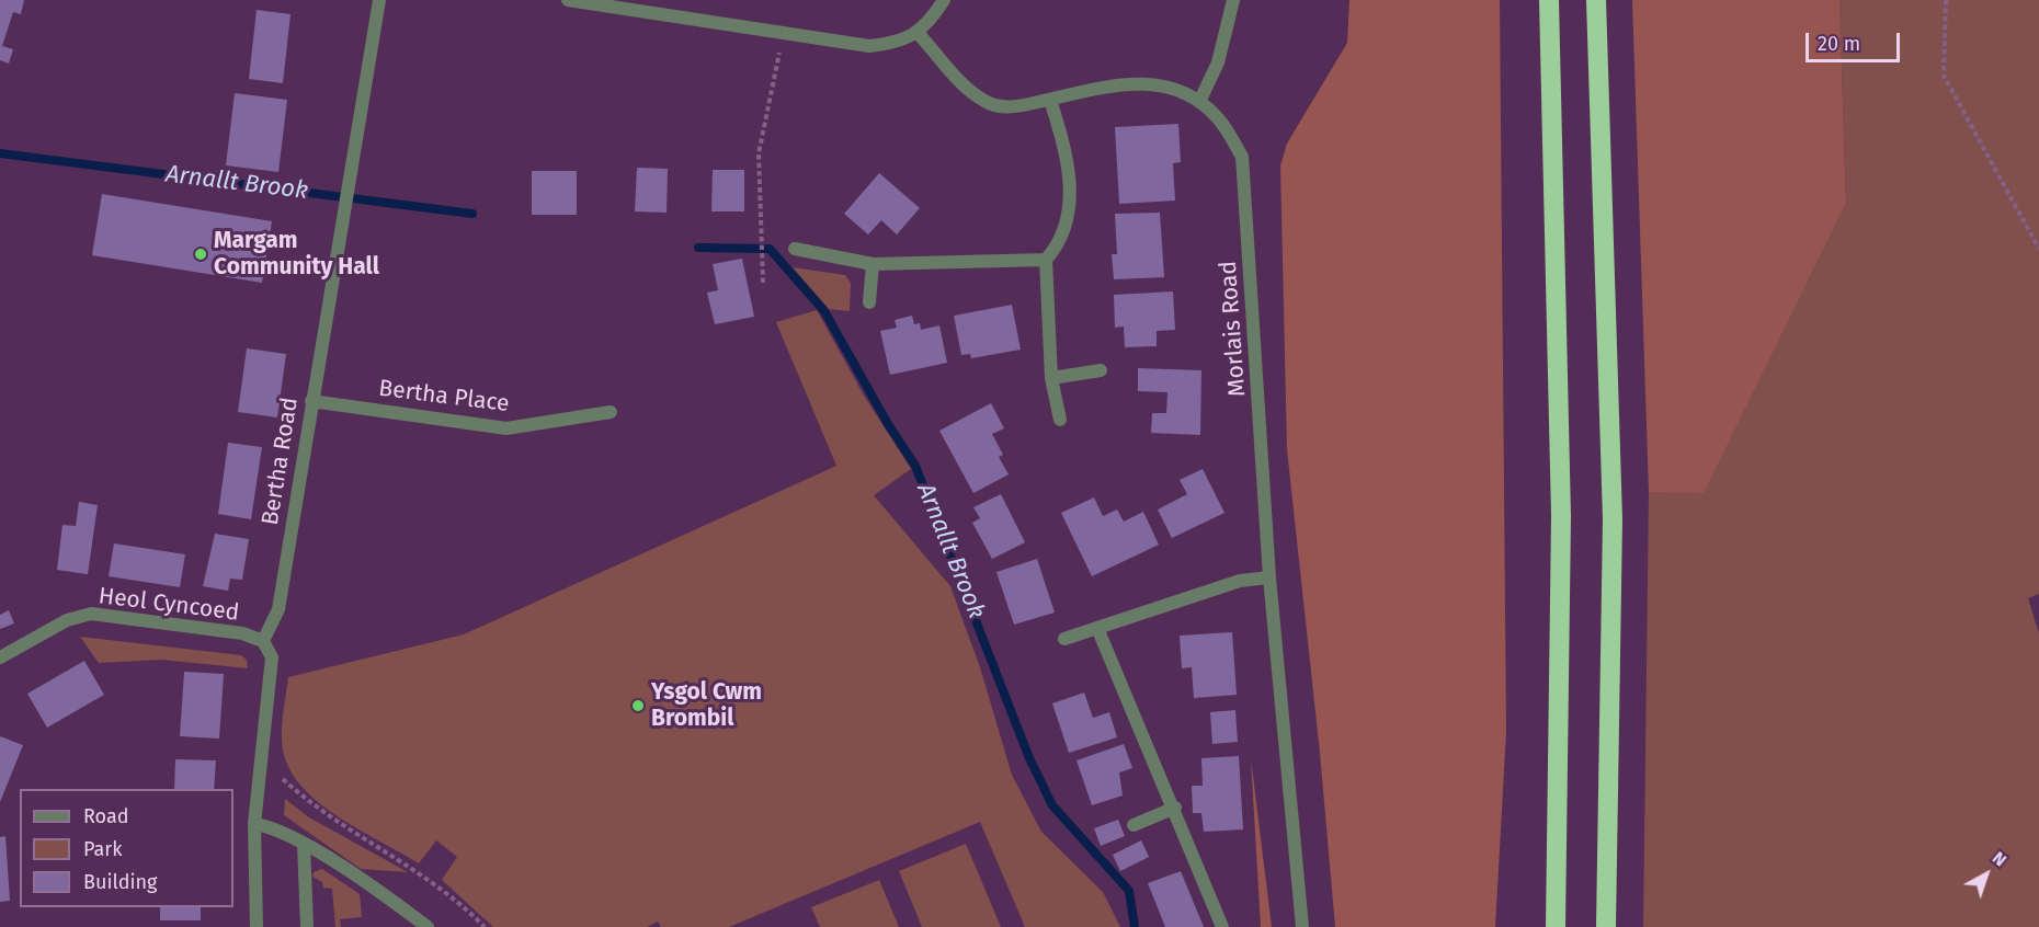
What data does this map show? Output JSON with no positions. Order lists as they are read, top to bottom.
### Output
{
  "streets": {
    "street": [
      "Morlais Road",
      "Bertha Place",
      "Bertha Road",
      "Heol Cyncoed"
    ]
  },
  "crossings": [
    ["Bertha Place", "Bertha Road"],
    ["Bertha Road", "Heol Cyncoed"]
  ],
  "water": ["Arnallt Brook"],
  "places": ["Margam Community Hall", "Ysgol Cwm Brombil"],
  "legend": ["Road", "Park", "Building"],
  "scale_bar": "20 m",
  "north": "top right"
}
